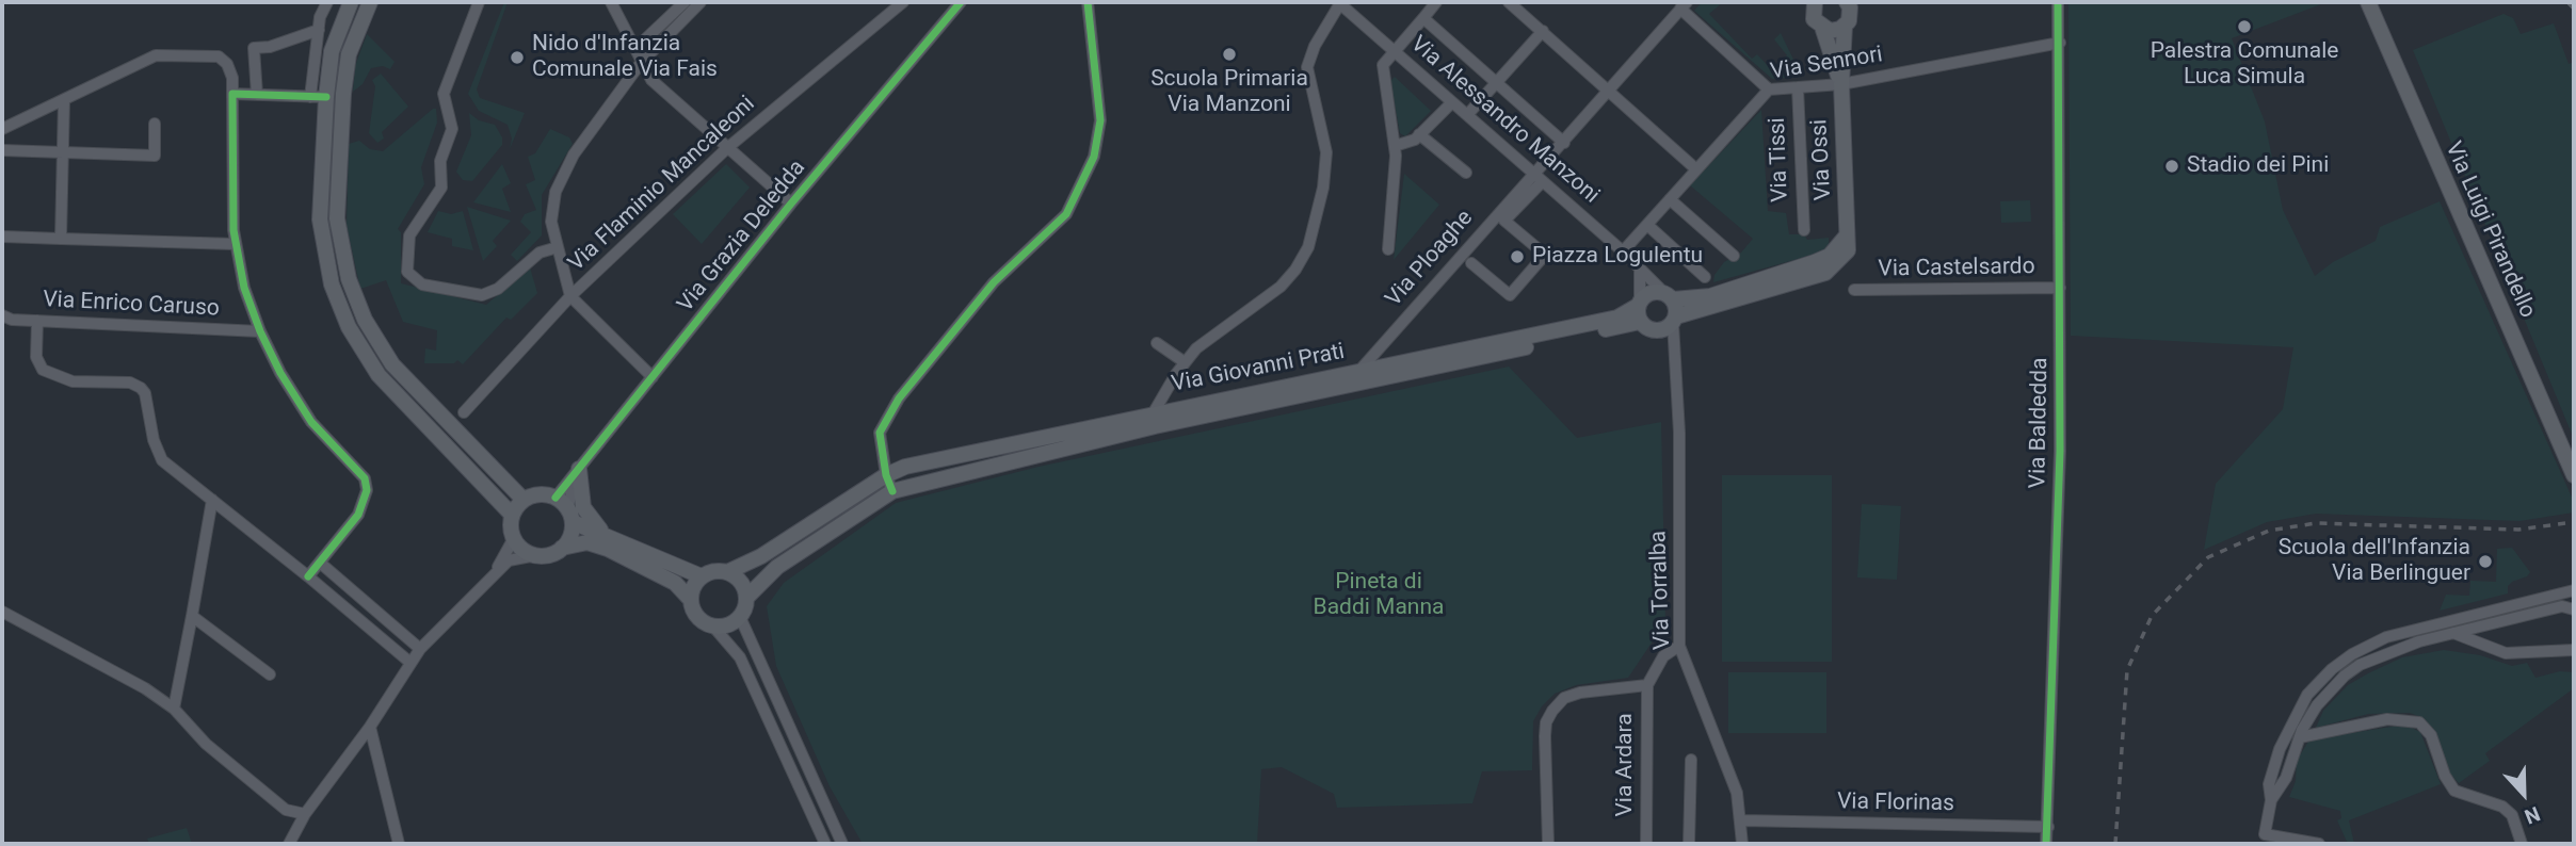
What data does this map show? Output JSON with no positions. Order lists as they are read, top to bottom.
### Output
{
  "streets": {
    "main road": ["Via Ossi", "Via Luigi Pirandello", "Via Giovanni Prati"],
    "street": [
      "Via Sennori",
      "Via Alessandro Manzoni",
      "Via Tissi",
      "Via Flaminio Mancaleoni",
      "Via Grazia Deledda",
      "Via Ploaghe",
      "Via Castelsardo",
      "Via Enrico Caruso",
      "Via Baldedda",
      "Via Torralba",
      "Via Ardara",
      "Via Florinas"
    ]
  },
  "crossings": [
    ["Via Sennori", "Via Alessandro Manzoni"],
    ["Via Sennori", "Via Tissi"],
    ["Via Sennori", "Via Ossi"],
    ["Via Sennori", "Via Baldedda"],
    ["Via Alessandro Manzoni", "Via Ploaghe"],
    ["Via Ploaghe", "Via Giovanni Prati"],
    ["Via Castelsardo", "Via Baldedda"],
    ["Via Baldedda", "Via Florinas"],
    ["Via Torralba", "Via Florinas"]
  ],
  "parks": ["Pineta di Baddi Manna"],
  "places": [
    "Palestra Comunale Luca Simula",
    "Scuola Primaria Via Manzoni",
    "Nido d'Infanzia Comunale Via Fais",
    "Stadio dei Pini",
    "Piazza Logulentu",
    "Scuola dell'Infanzia Via Berlinguer"
  ],
  "north": "bottom"
}
